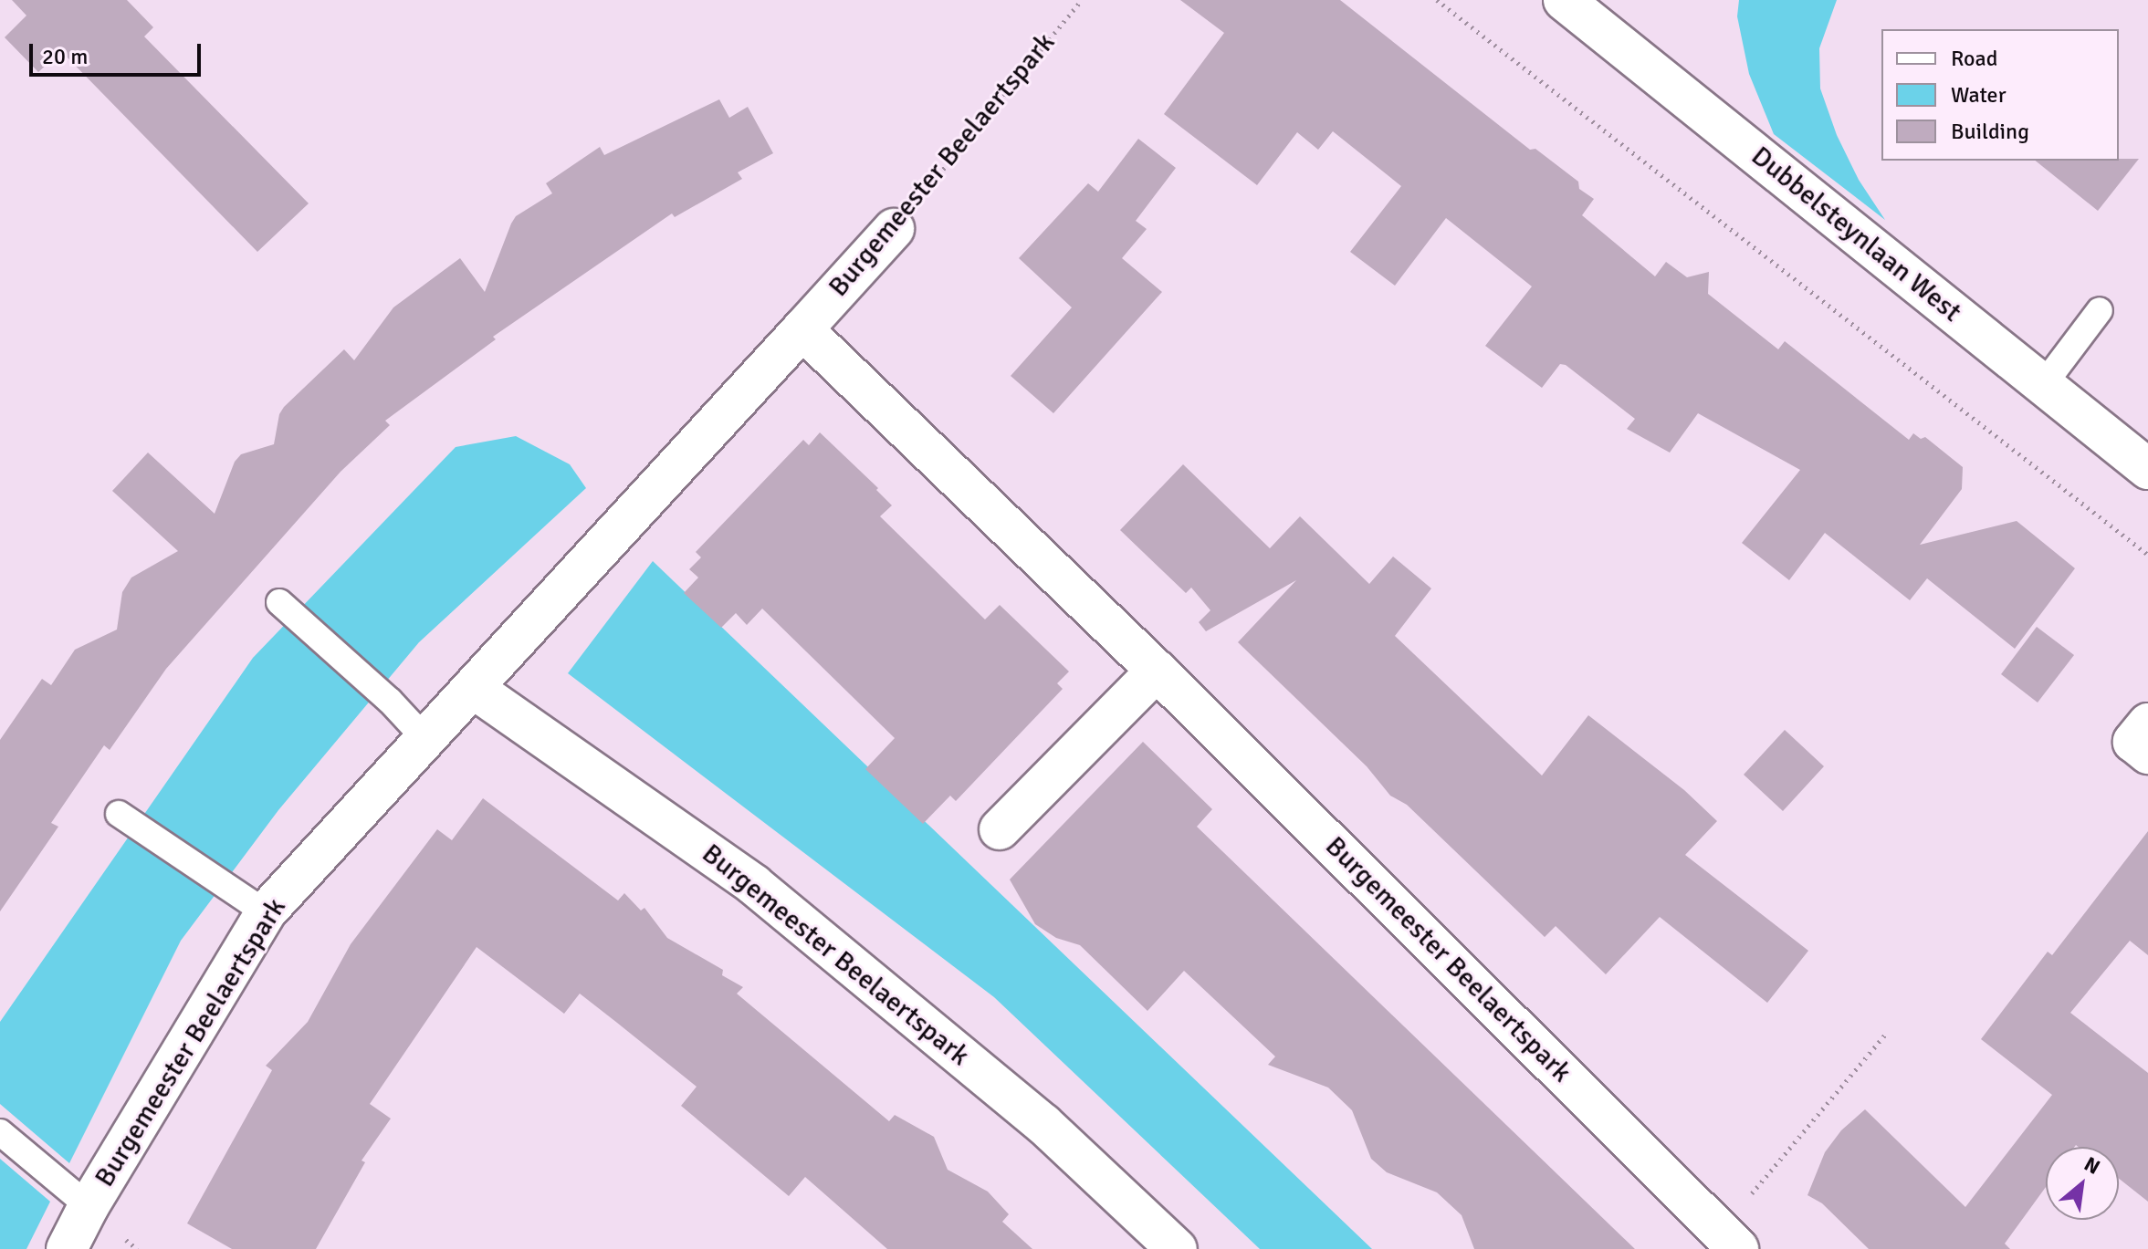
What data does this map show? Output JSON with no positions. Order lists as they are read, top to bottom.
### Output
{
  "streets": {
    "street": ["Burgemeester Beelaertspark", "Dubbelsteynlaan West"]
  },
  "legend": ["Road", "Water", "Building"],
  "scale_bar": "20 m",
  "north": "top right"
}
